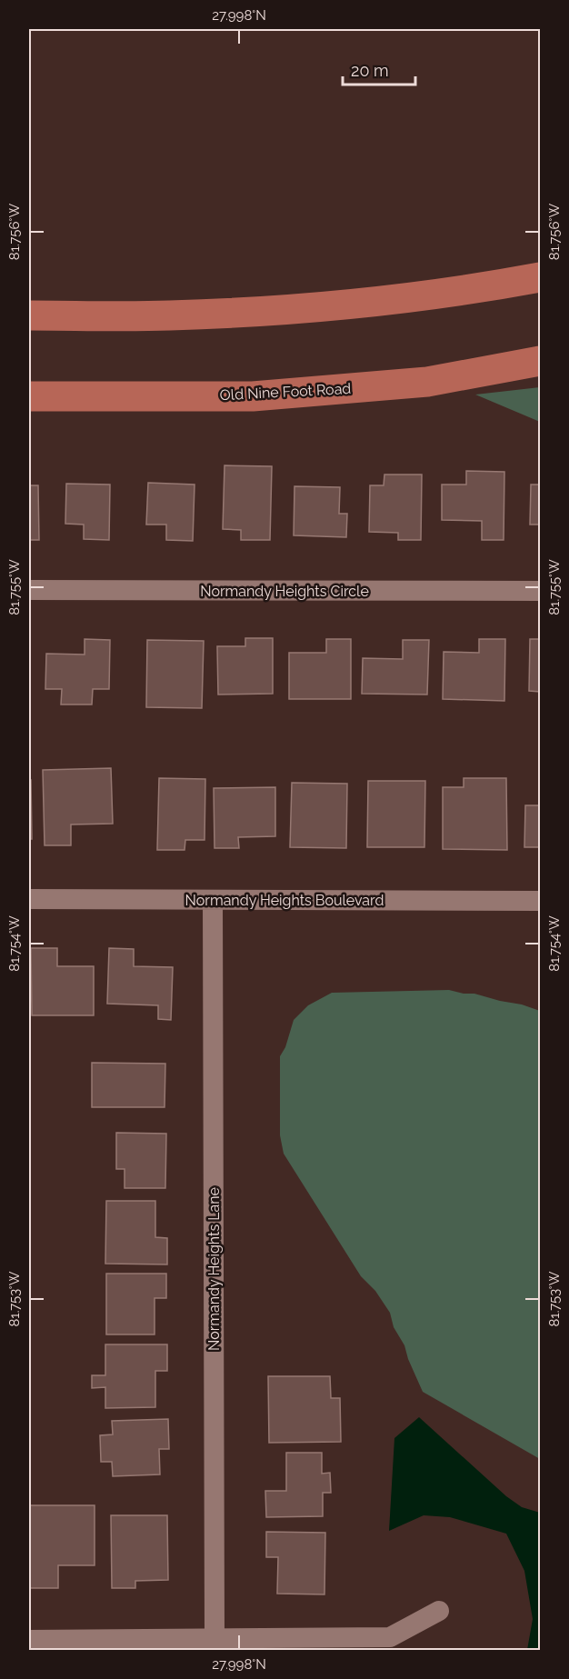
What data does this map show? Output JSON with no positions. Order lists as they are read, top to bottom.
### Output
{
  "streets": {
    "main road": ["Old Nine Foot Road"],
    "street": ["Normandy Heights Circle", "Normandy Heights Boulevard", "Normandy Heights Lane"]
  },
  "crossings": [
    ["Normandy Heights Boulevard", "Normandy Heights Lane"]
  ],
  "scale_bar": "20 m",
  "coordinates": [
    "27.998°N",
    "81.756°W",
    "81.755°W",
    "81.754°W",
    "81.753°W"
  ]
}
